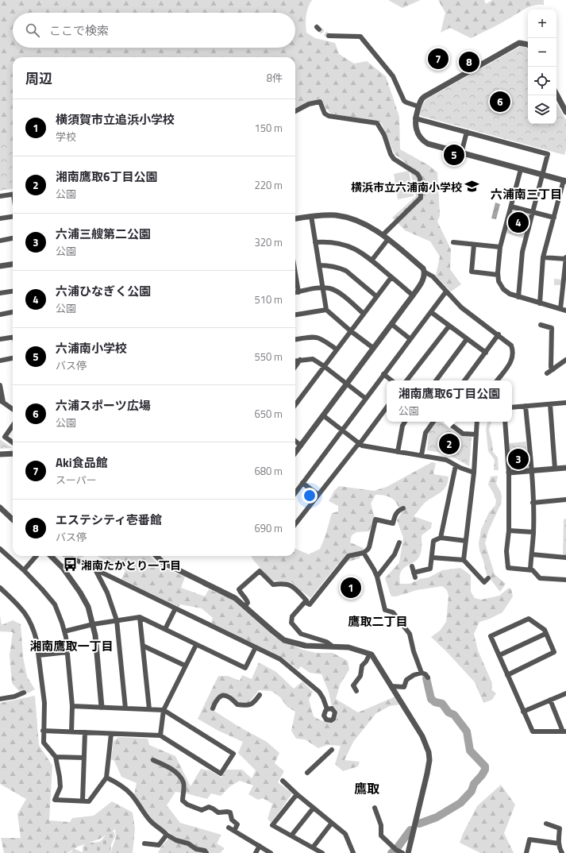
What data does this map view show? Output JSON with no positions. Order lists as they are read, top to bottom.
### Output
{
  "districts": [
    "六浦南三丁目",
    "鷹取二丁目",
    "湘南鷹取一丁目",
    "鷹取"
  ],
  "places": {
    "school or university": ["横浜市立六浦南小学校"],
    "bus stop": ["湘南たかとり一丁目"]
  },
  "page": {
    "map_buttons": ["+", "−"],
    "search": "ここで検索",
    "pins": [
      "7",
      "8",
      "6",
      "5",
      "4",
      "2",
      "3",
      "1"
    ],
    "heading": ["周辺", "8件"],
    "list": [
      {
        "mark": "1",
        "name": "横須賀市立追浜小学校",
        "note": "学校",
        "value": "150 m"
      },
      {
        "mark": "2",
        "name": "湘南鷹取6丁目公園",
        "note": "公園",
        "value": "220 m"
      },
      {
        "mark": "3",
        "name": "六浦三艘第二公園",
        "note": "公園",
        "value": "320 m"
      },
      {
        "mark": "4",
        "name": "六浦ひなぎく公園",
        "note": "公園",
        "value": "510 m"
      },
      {
        "mark": "5",
        "name": "六浦南小学校",
        "note": "バス停",
        "value": "550 m"
      },
      {
        "mark": "6",
        "name": "六浦スポーツ広場",
        "note": "公園",
        "value": "650 m"
      },
      {
        "mark": "7",
        "name": "Aki食品館",
        "note": "スーパー",
        "value": "680 m"
      },
      {
        "mark": "8",
        "name": "エステシティ壱番館",
        "note": "バス停",
        "value": "690 m"
      }
    ],
    "popup": ["湘南鷹取6丁目公園", "公園"]
  }
}
